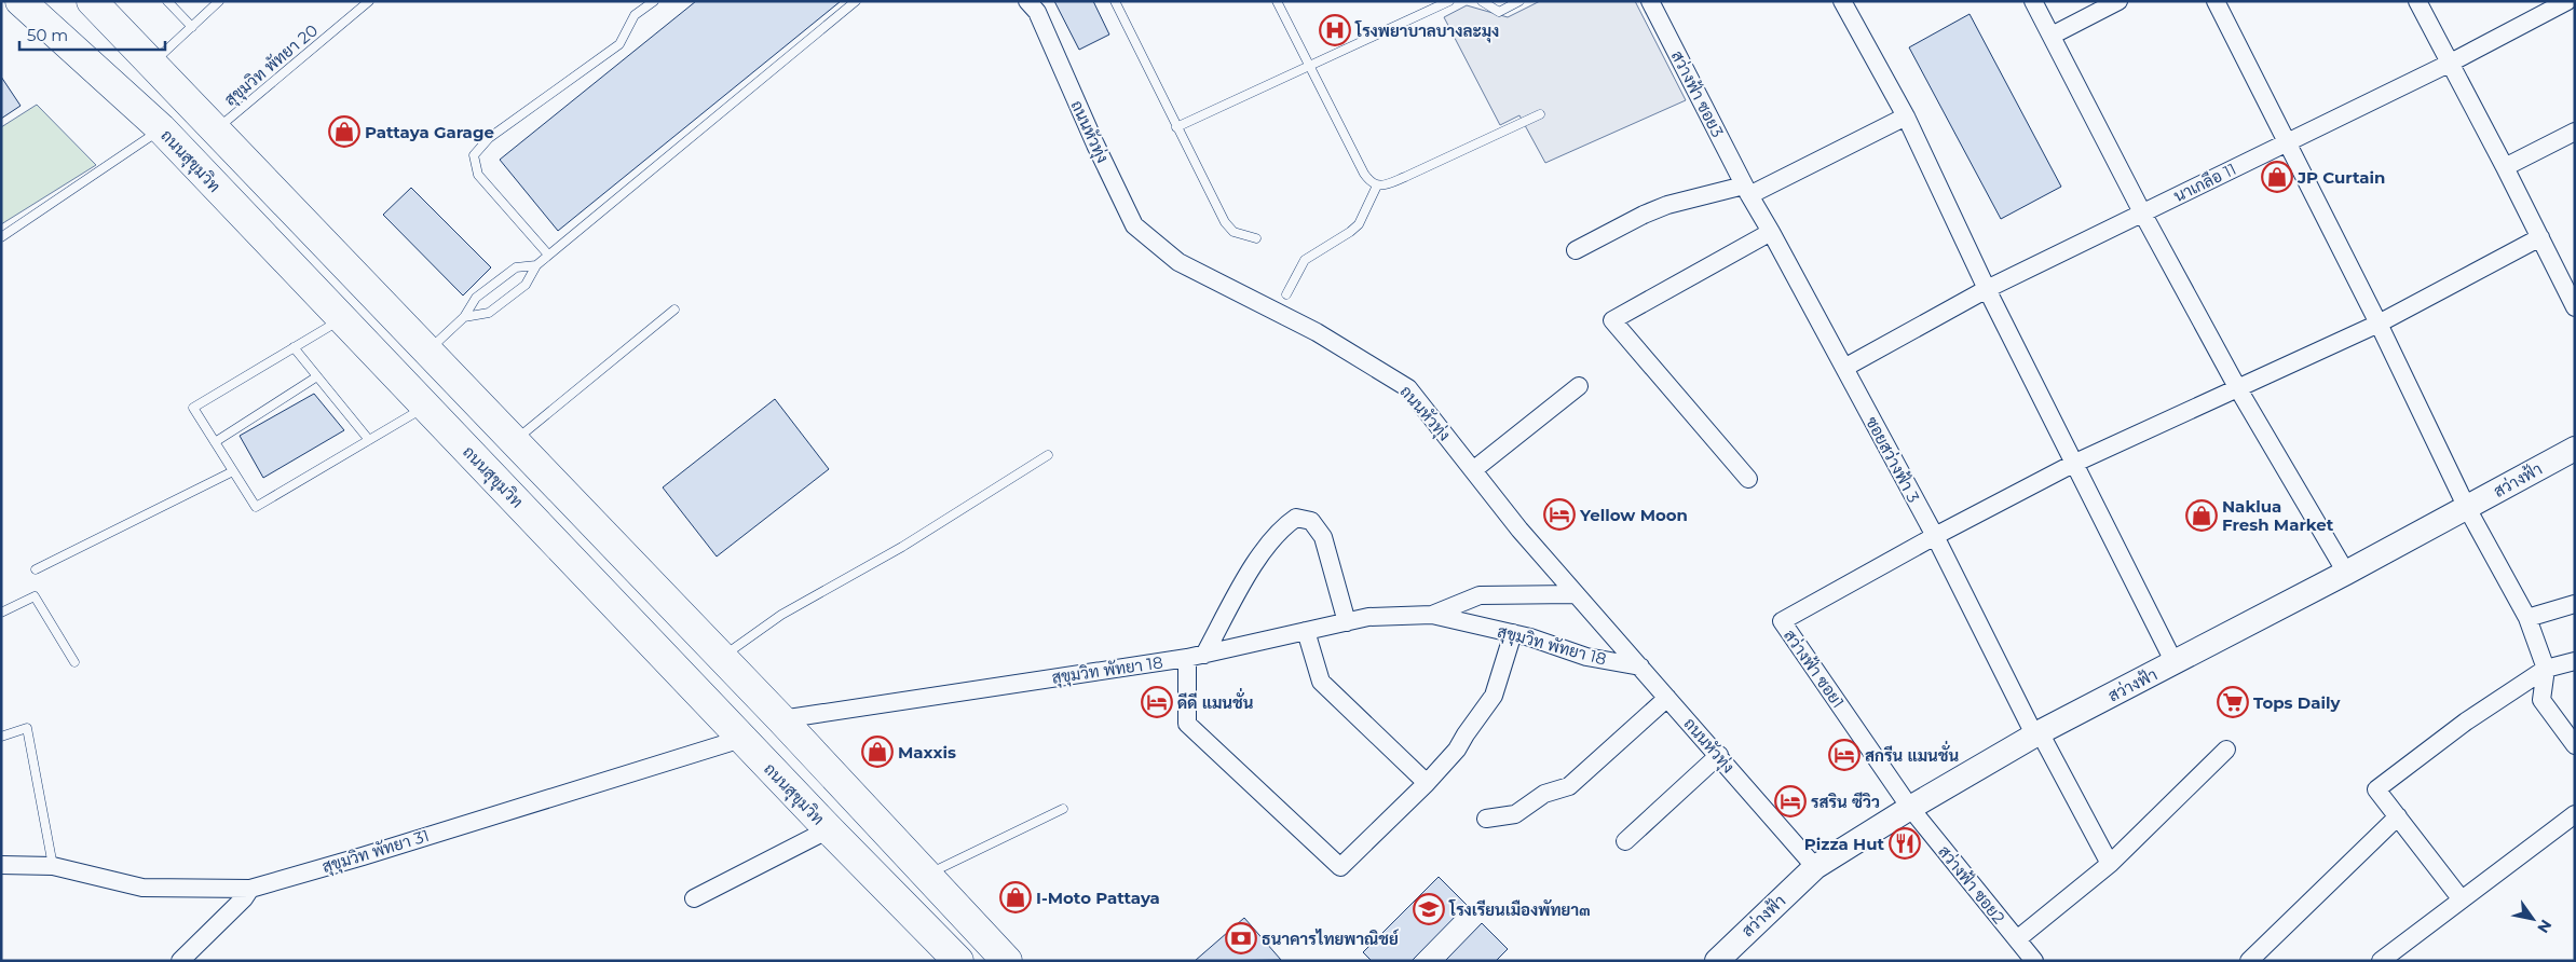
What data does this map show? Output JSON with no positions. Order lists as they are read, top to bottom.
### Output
{
  "streets": {
    "highway": ["ถนนสุขุมวิท"],
    "street": [
      "สว่างฟ้า ซอย3",
      "ถนนหัวทุ่ง",
      "นาเกลือ 11",
      "ซอยสว่างฟ้า 3",
      "สว่างฟ้า",
      "สุขุมวิท พัทยา 18",
      "สว่างฟ้า ซอย1",
      "สุขุมวิท พัทยา 31",
      "สว่างฟ้า ซอย2"
    ],
    "lane": ["สุขุมวิท พัทยา 20"]
  },
  "crossings": [
    ["สว่างฟ้า ซอย3", "ซอยสว่างฟ้า 3"],
    ["ถนนหัวทุ่ง", "สว่างฟ้า"],
    ["ถนนหัวทุ่ง", "สุขุมวิท พัทยา 18"],
    ["ถนนสุขุมวิท", "สุขุมวิท พัทยา 31"],
    ["นาเกลือ 11", "ซอยสว่างฟ้า 3"],
    ["ซอยสว่างฟ้า 3", "สว่างฟ้า"],
    ["ซอยสว่างฟ้า 3", "สว่างฟ้า ซอย1"],
    ["สว่างฟ้า", "สว่างฟ้า ซอย1"],
    ["สว่างฟ้า", "สว่างฟ้า ซอย2"],
    ["สว่างฟ้า ซอย1", "สว่างฟ้า ซอย2"]
  ],
  "places": {
    "hospital": ["โรงพยาบาลบางละมุง"],
    "shop": [
      "Pattaya Garage",
      "JP Curtain",
      "Naklua Fresh Market",
      "Maxxis",
      "I-Moto Pattaya"
    ],
    "hotel": [
      "Yellow Moon",
      "ดีดี แมนชั่น",
      "สกรีน แมนชั่น",
      "รสริน ซีวิว"
    ],
    "supermarket": ["Tops Daily"],
    "restaurant": ["Pizza Hut"],
    "school or university": ["โรงเรียนเมืองพัทยา๓"],
    "bank": ["ธนาคารไทยพาณิชย์"]
  },
  "scale_bar": "50 m",
  "north": "bottom right"
}
